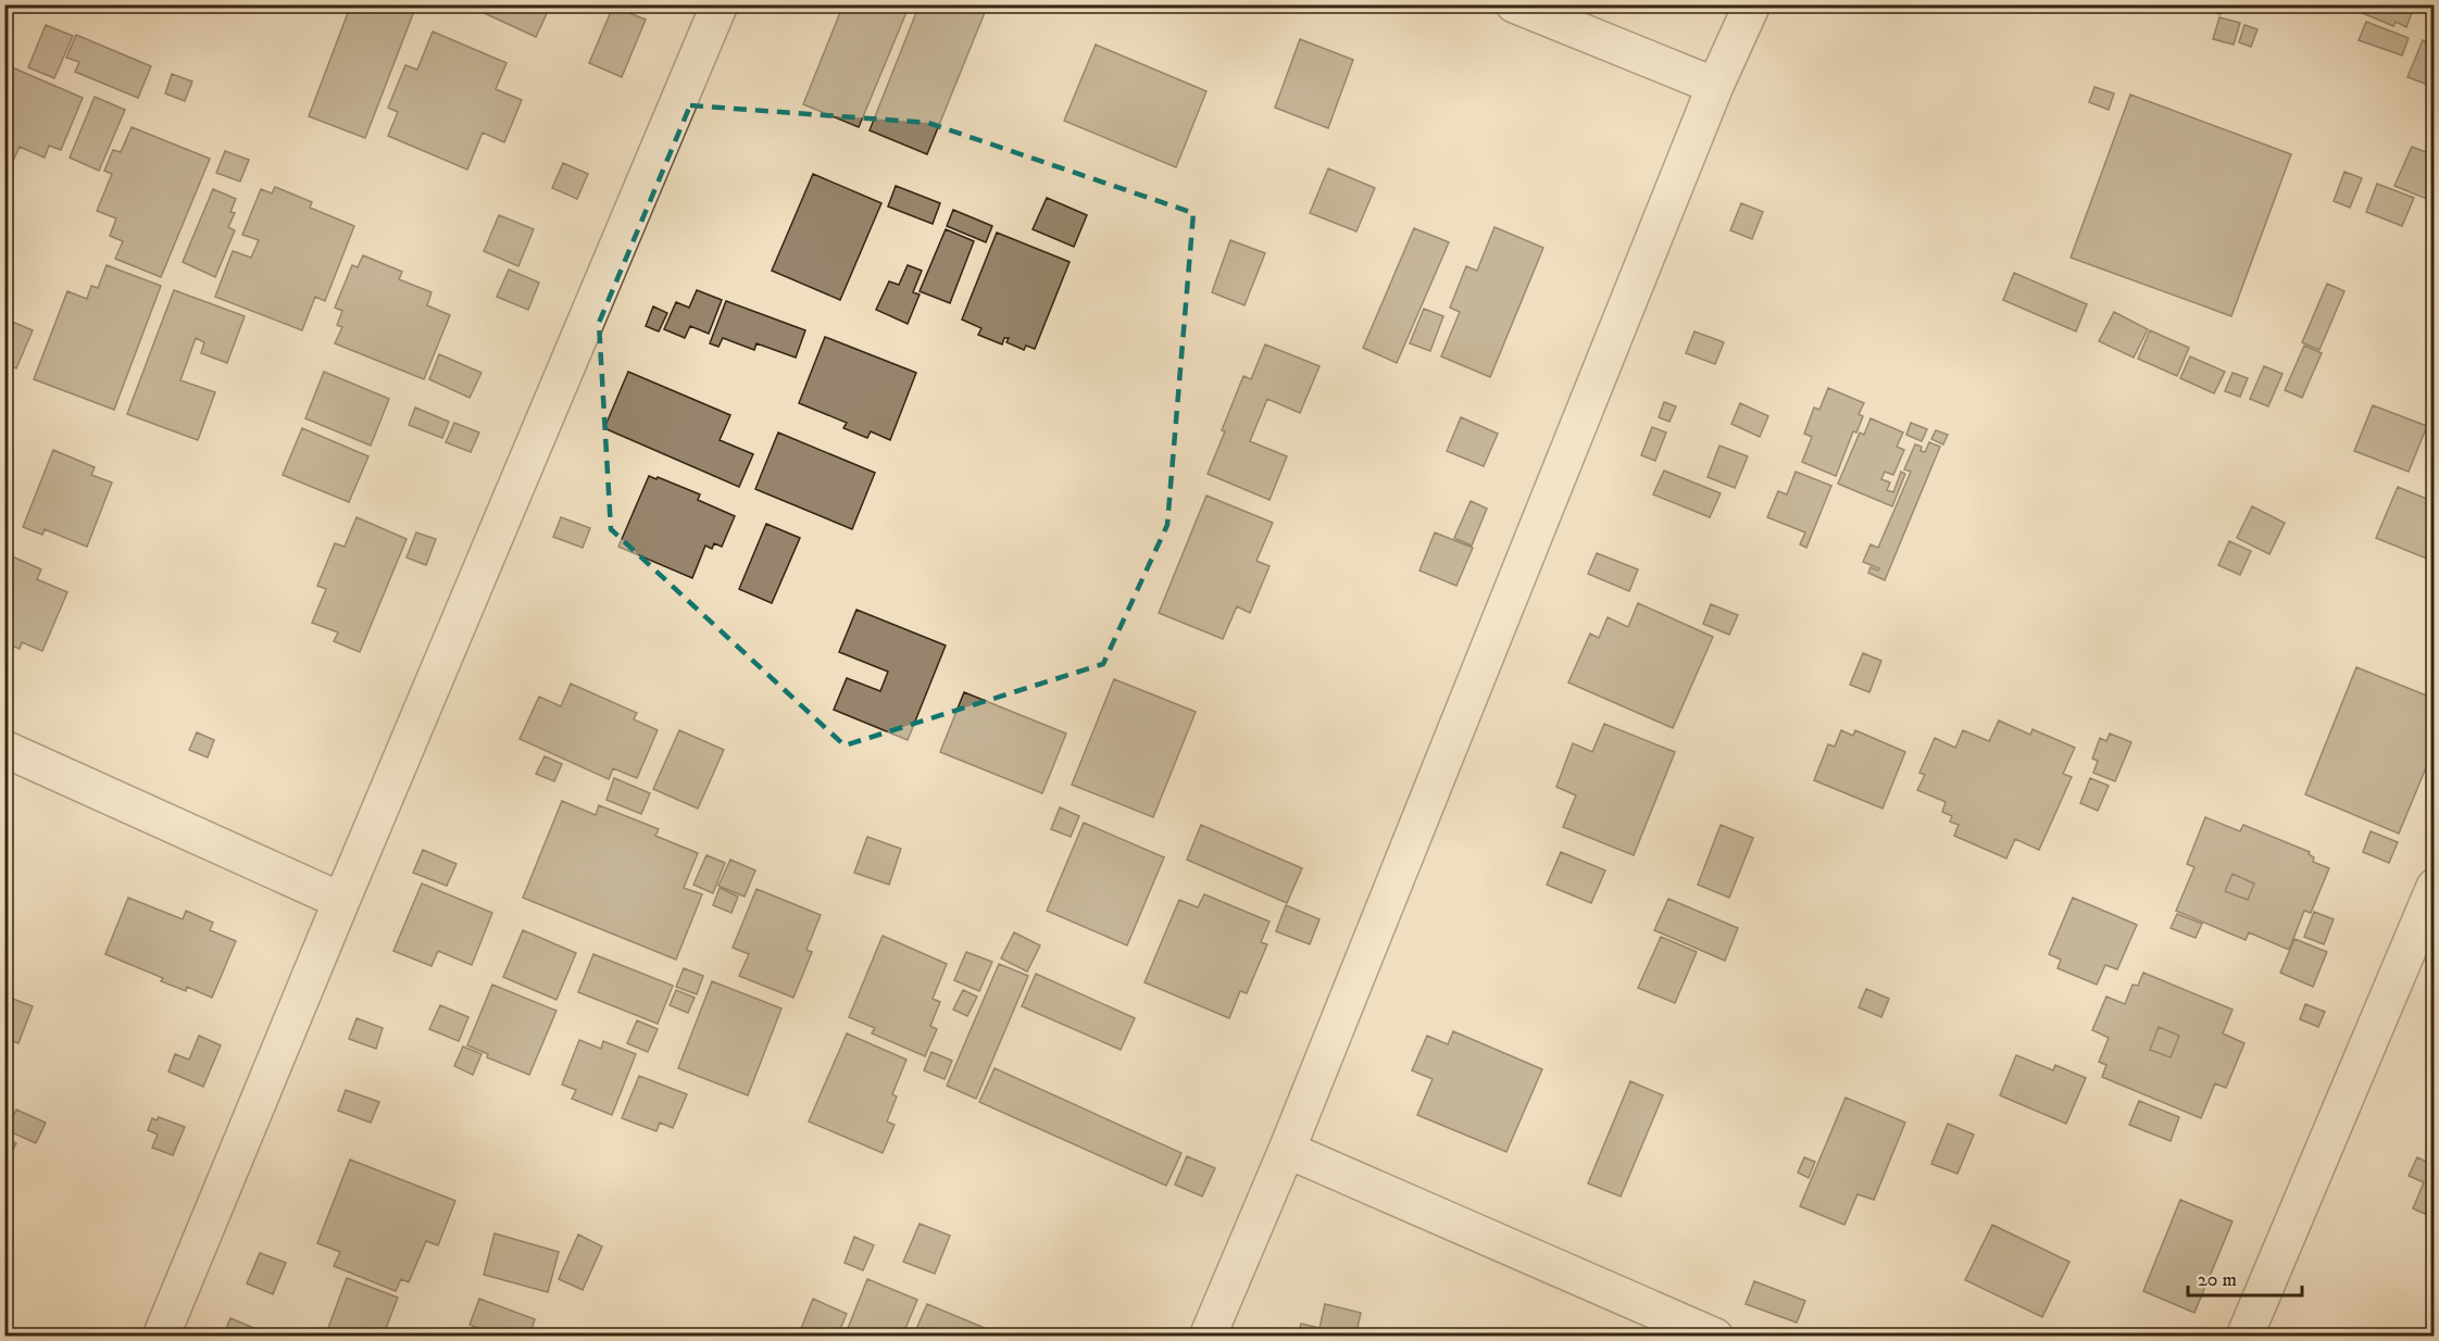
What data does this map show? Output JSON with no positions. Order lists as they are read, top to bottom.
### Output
{
  "scale_bar": "20 m"
}
